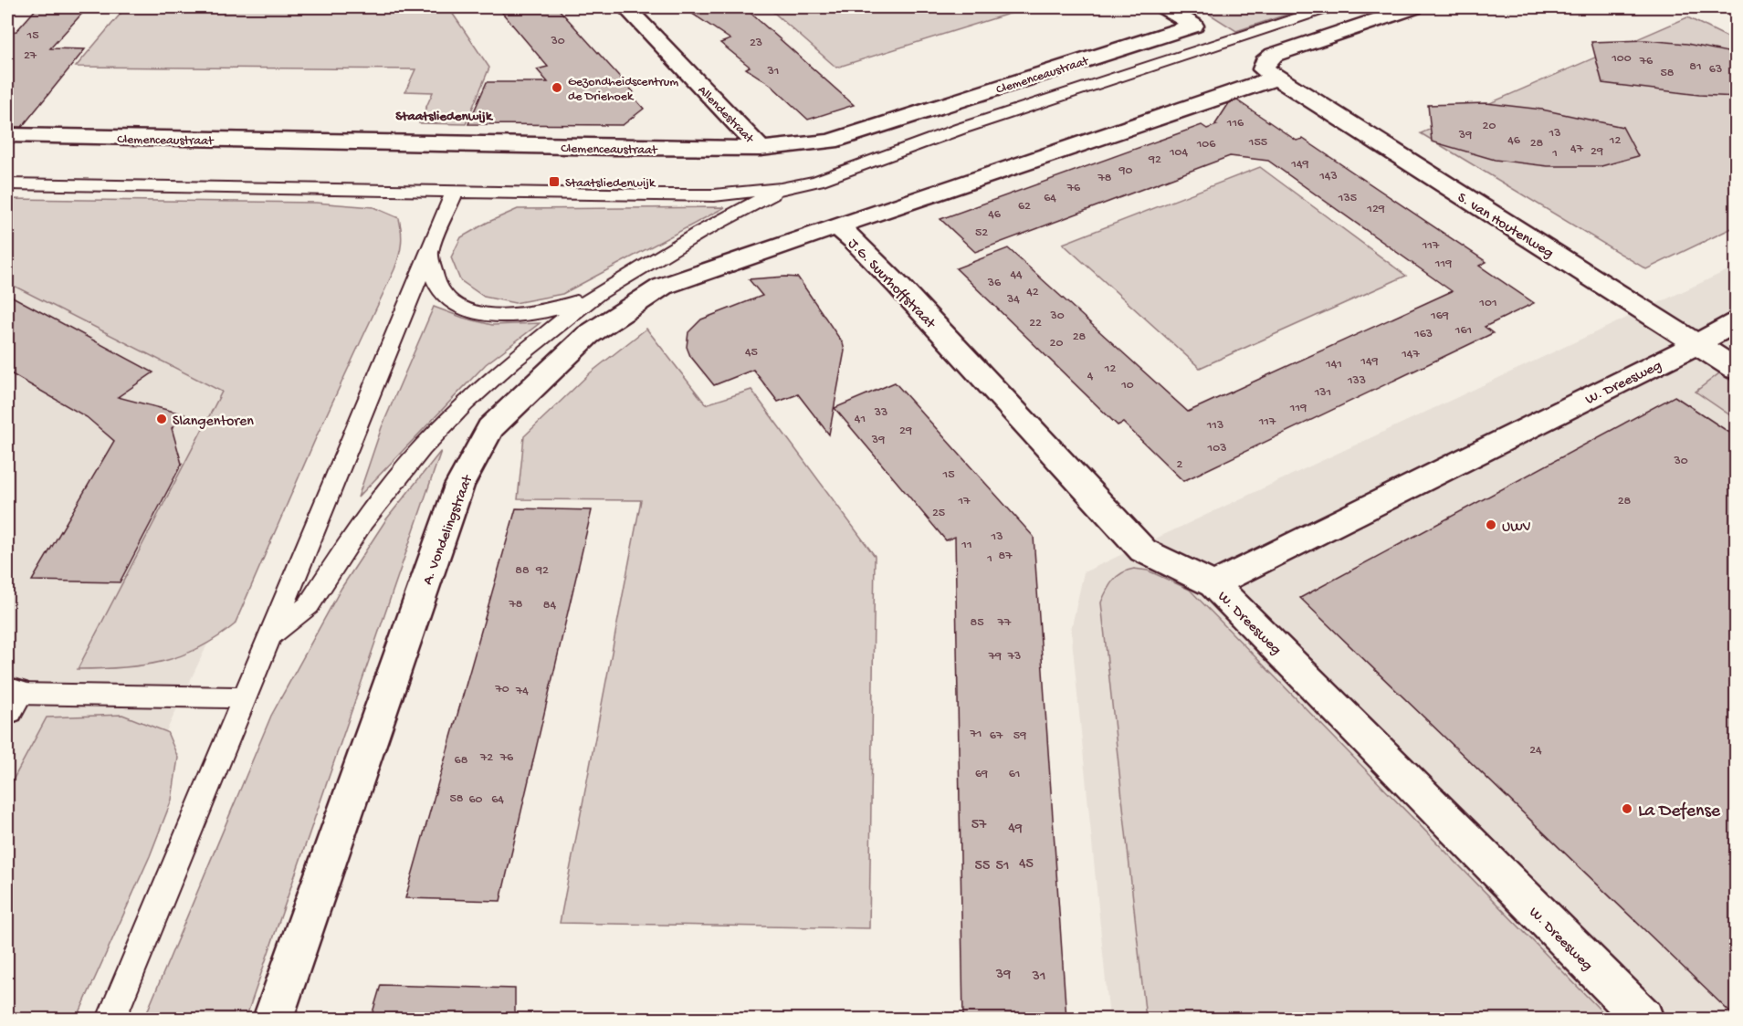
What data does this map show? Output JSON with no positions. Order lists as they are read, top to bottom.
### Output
{
  "streets": {
    "street": [
      "Clemenceaustraat",
      "Allendestraat",
      "S. van Houtenweg",
      "J.G. Suurhoffstraat",
      "W. Dreesweg",
      "A. Vondelingstraat"
    ]
  },
  "crossings": [
    ["Clemenceaustraat", "Allendestraat"],
    ["S. van Houtenweg", "J.G. Suurhoffstraat"],
    ["S. van Houtenweg", "W. Dreesweg"],
    ["J.G. Suurhoffstraat", "W. Dreesweg"],
    ["J.G. Suurhoffstraat", "A. Vondelingstraat"]
  ],
  "districts": ["Staatsliedenwijk"],
  "places": {
    "other": [
      "Gezondheidscentrum de Driehoek",
      "Slangentoren",
      "UWV",
      "La Defense"
    ],
    "transit": ["Staatsliedenwijk"]
  },
  "house_numbers": [
    "15",
    "30",
    "23",
    "27",
    "100",
    "76",
    "81",
    "63",
    "31",
    "58",
    "116",
    "20",
    "13",
    "39",
    "46",
    "12",
    "155",
    "28",
    "106",
    "47",
    "29",
    "104",
    "1",
    "92",
    "149",
    "90",
    "143",
    "78",
    "76",
    "64",
    "135",
    "62",
    "129",
    "46",
    "52",
    "117",
    "119",
    "44",
    "36",
    "42",
    "34",
    "101",
    "30",
    "169",
    "22",
    "161",
    "163",
    "28",
    "20",
    "45",
    "147",
    "149",
    "141",
    "12",
    "4",
    "133",
    "10",
    "131",
    "119",
    "33",
    "41",
    "117",
    "113",
    "29",
    "39",
    "103",
    "30",
    "2",
    "15",
    "17",
    "28",
    "25",
    "13",
    "11",
    "87",
    "1",
    "88",
    "92",
    "78",
    "84",
    "85",
    "77",
    "79",
    "73",
    "70",
    "74",
    "71",
    "67",
    "59",
    "24",
    "72",
    "76",
    "68",
    "69",
    "61",
    "58",
    "60",
    "64",
    "57",
    "49",
    "45",
    "55",
    "51",
    "39",
    "31"
  ]
}
